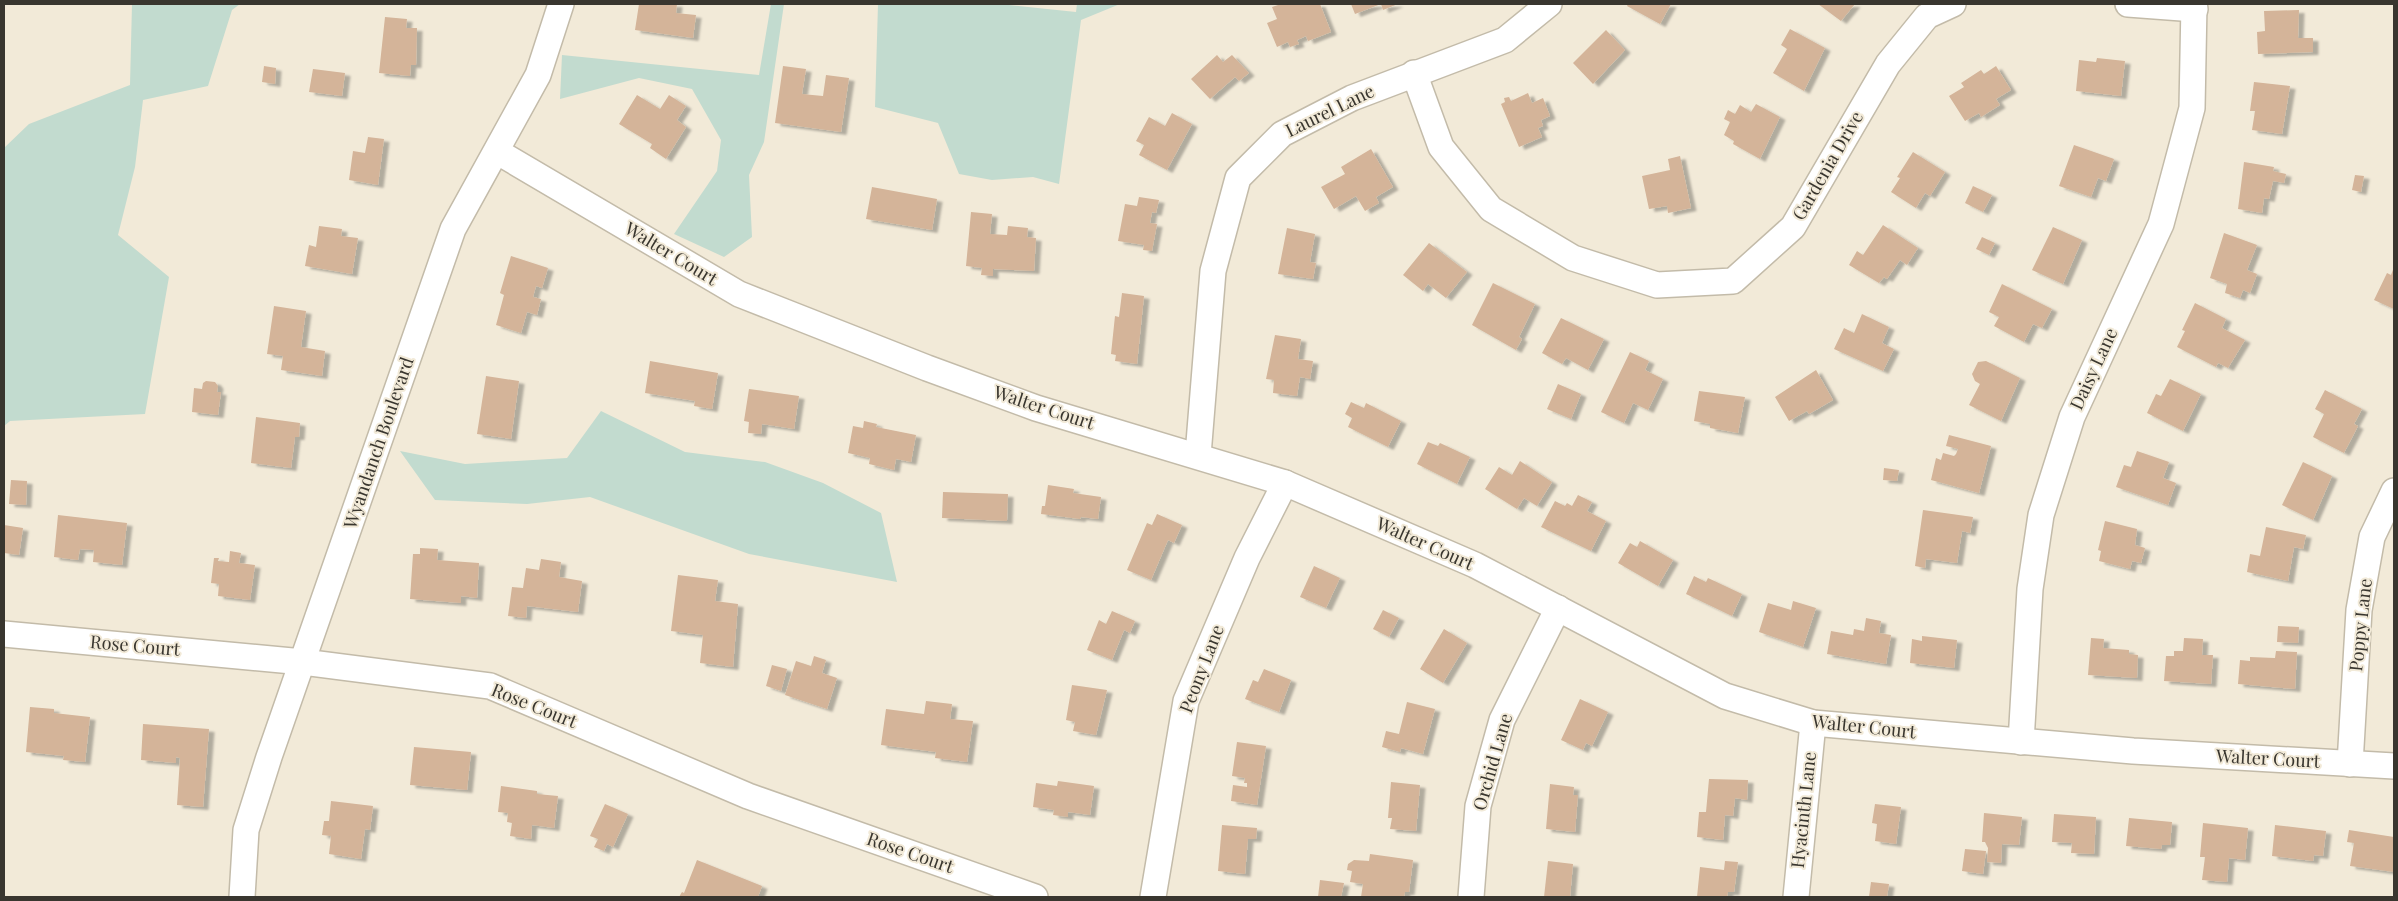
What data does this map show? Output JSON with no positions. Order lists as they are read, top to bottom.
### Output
{
  "streets": {
    "street": [
      "Laurel Lane",
      "Gardenia Drive",
      "Walter Court",
      "Daisy Lane",
      "Wyandanch Boulevard",
      "Poppy Lane",
      "Rose Court",
      "Peony Lane",
      "Orchid Lane",
      "Hyacinth Lane"
    ]
  },
  "crossings": [
    ["Laurel Lane", "Gardenia Drive"],
    ["Laurel Lane", "Walter Court"],
    ["Walter Court", "Daisy Lane"],
    ["Walter Court", "Wyandanch Boulevard"],
    ["Walter Court", "Poppy Lane"],
    ["Walter Court", "Peony Lane"],
    ["Walter Court", "Orchid Lane"],
    ["Walter Court", "Hyacinth Lane"],
    ["Wyandanch Boulevard", "Rose Court"]
  ]
}
